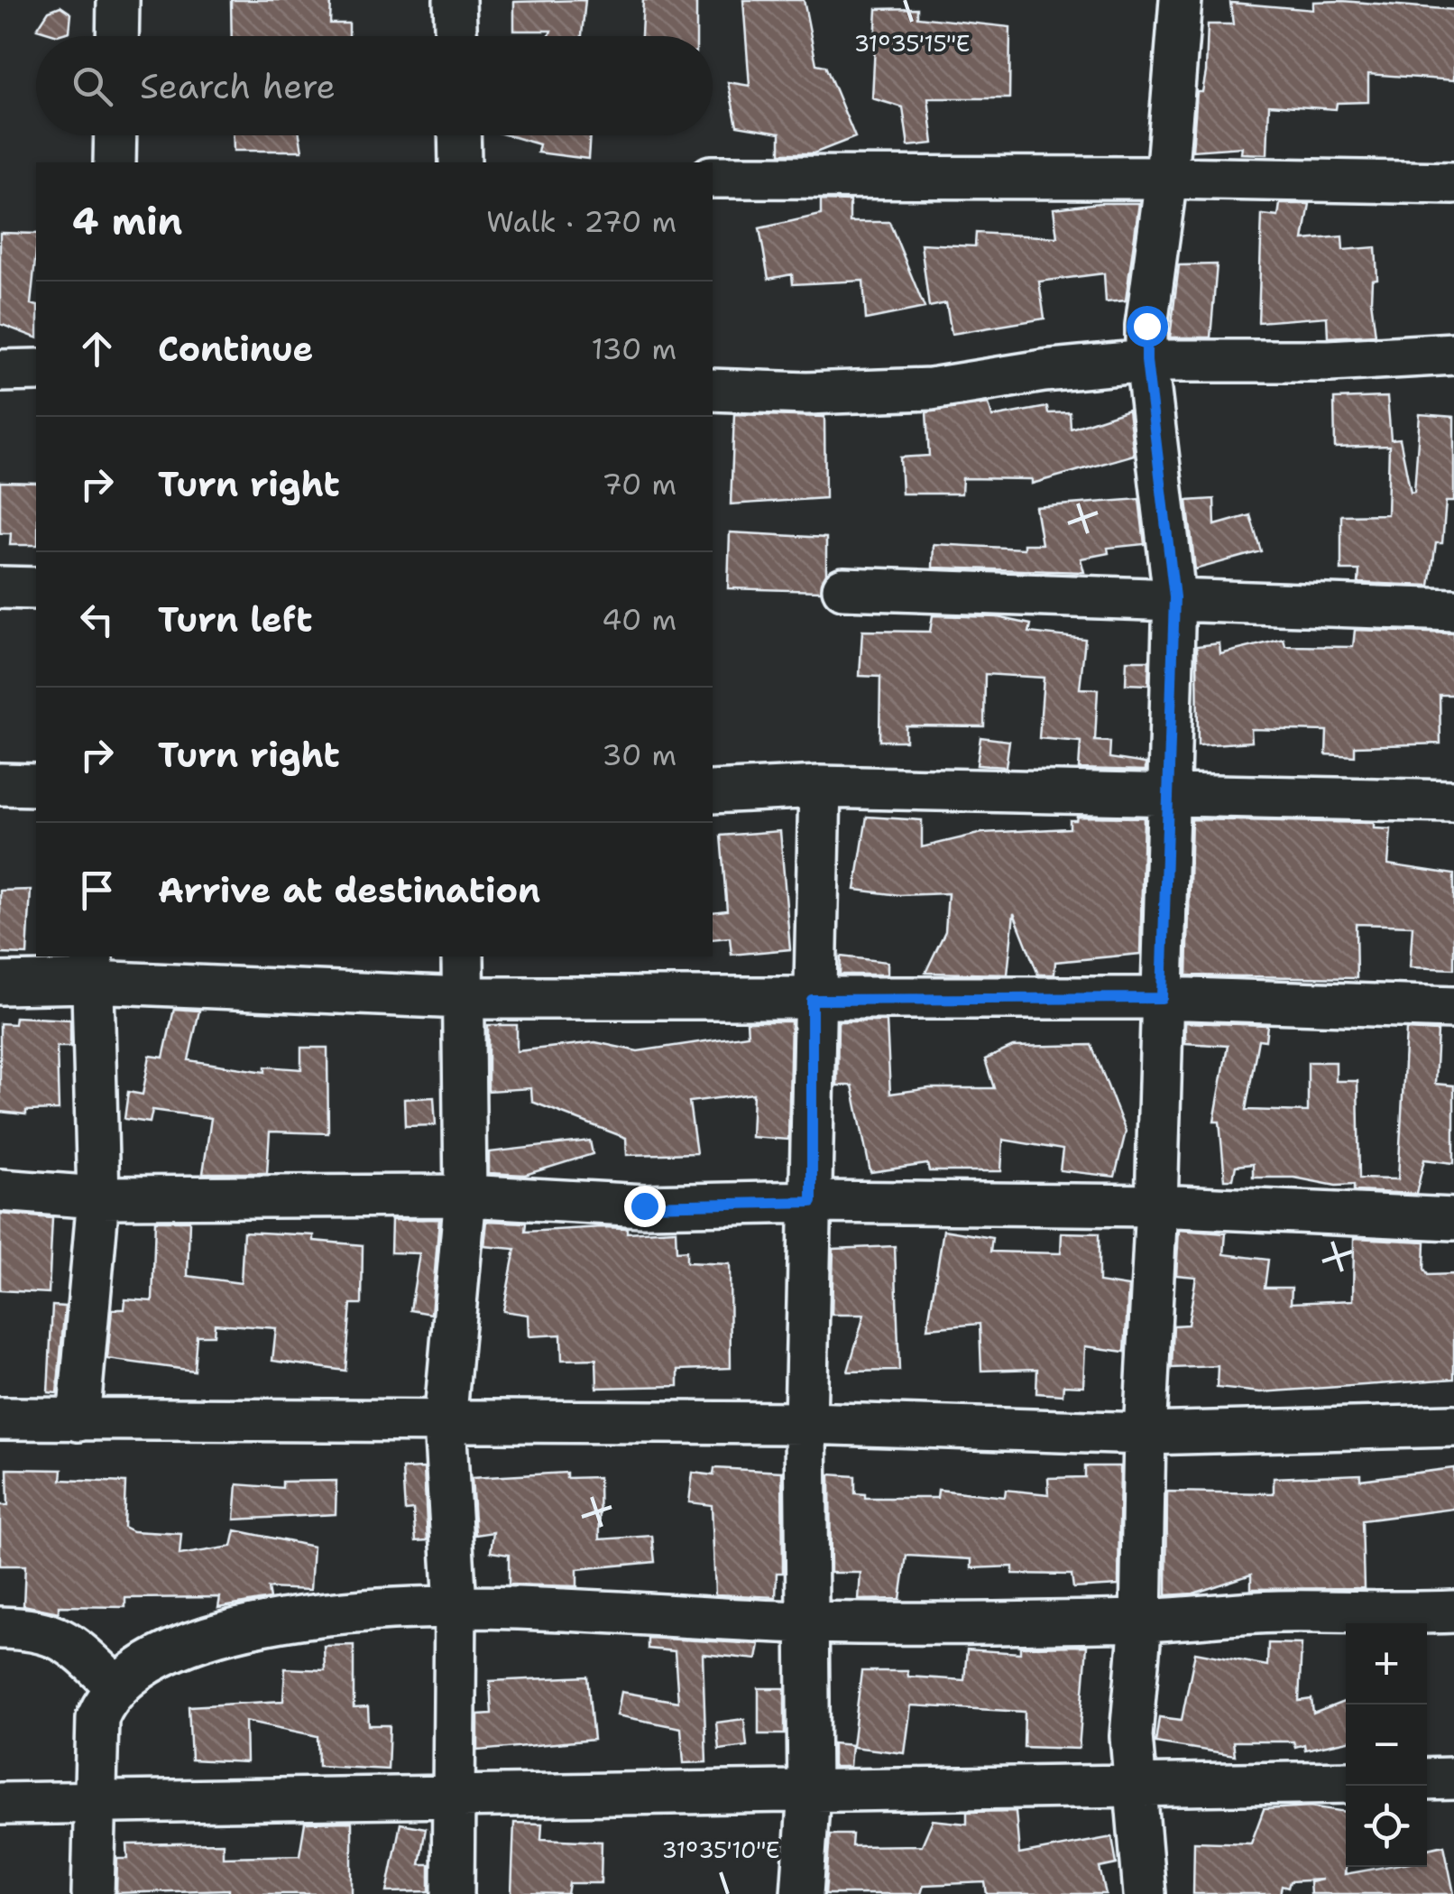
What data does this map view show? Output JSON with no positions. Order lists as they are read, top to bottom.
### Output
{
  "page": {
    "search": "Search here",
    "heading": ["4 min", "Walk · 270 m"],
    "list": [
      ["Continue", "130 m"],
      ["Turn right", "70 m"],
      ["Turn left", "40 m"],
      ["Turn right", "30 m"],
      "Arrive at destination"
    ],
    "map_buttons": ["+", "−"]
  },
  "coordinates": ["31°35'15\"E", "31°35'10\"E"]
}
